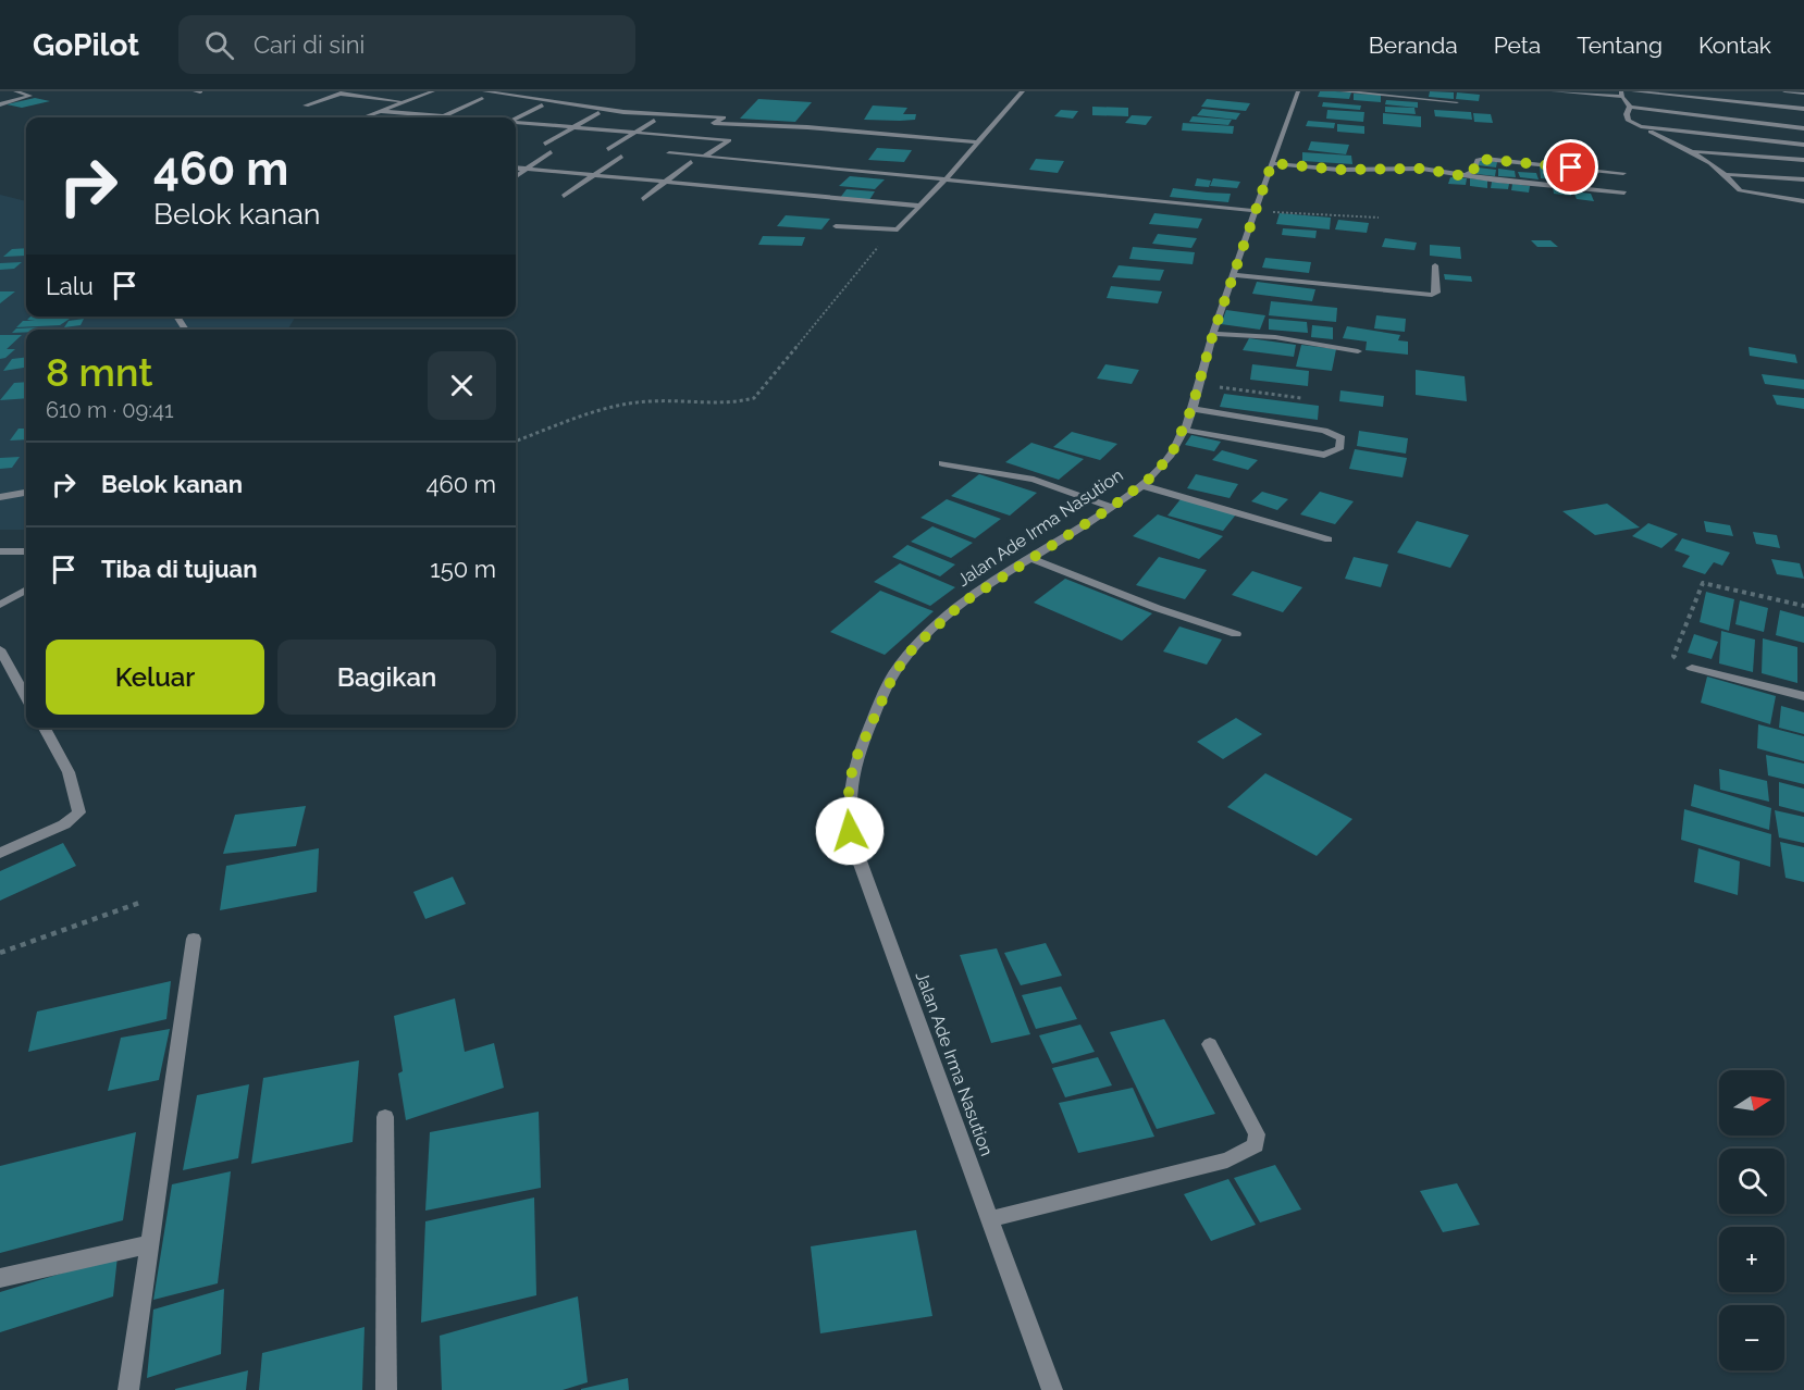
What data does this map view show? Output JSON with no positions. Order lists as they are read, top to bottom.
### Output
{
  "streets": {
    "street": ["Jalan Ade Irma Nasution"]
  },
  "north": "right",
  "page": {
    "header": "GoPilot",
    "search": "Cari di sini",
    "nav": [
      "Beranda",
      "Peta",
      "Tentang",
      "Kontak"
    ],
    "turn": ["460 m", "Belok kanan"],
    "then": "Lalu",
    "heading": ["8 mnt", "610 m · 09:41"],
    "list": [
      {
        "name": "Belok kanan",
        "value": "460 m"
      },
      {
        "name": "Tiba di tujuan",
        "value": "150 m"
      }
    ],
    "buttons": ["Keluar", "Bagikan"],
    "map_buttons": ["+", "−"]
  }
}
